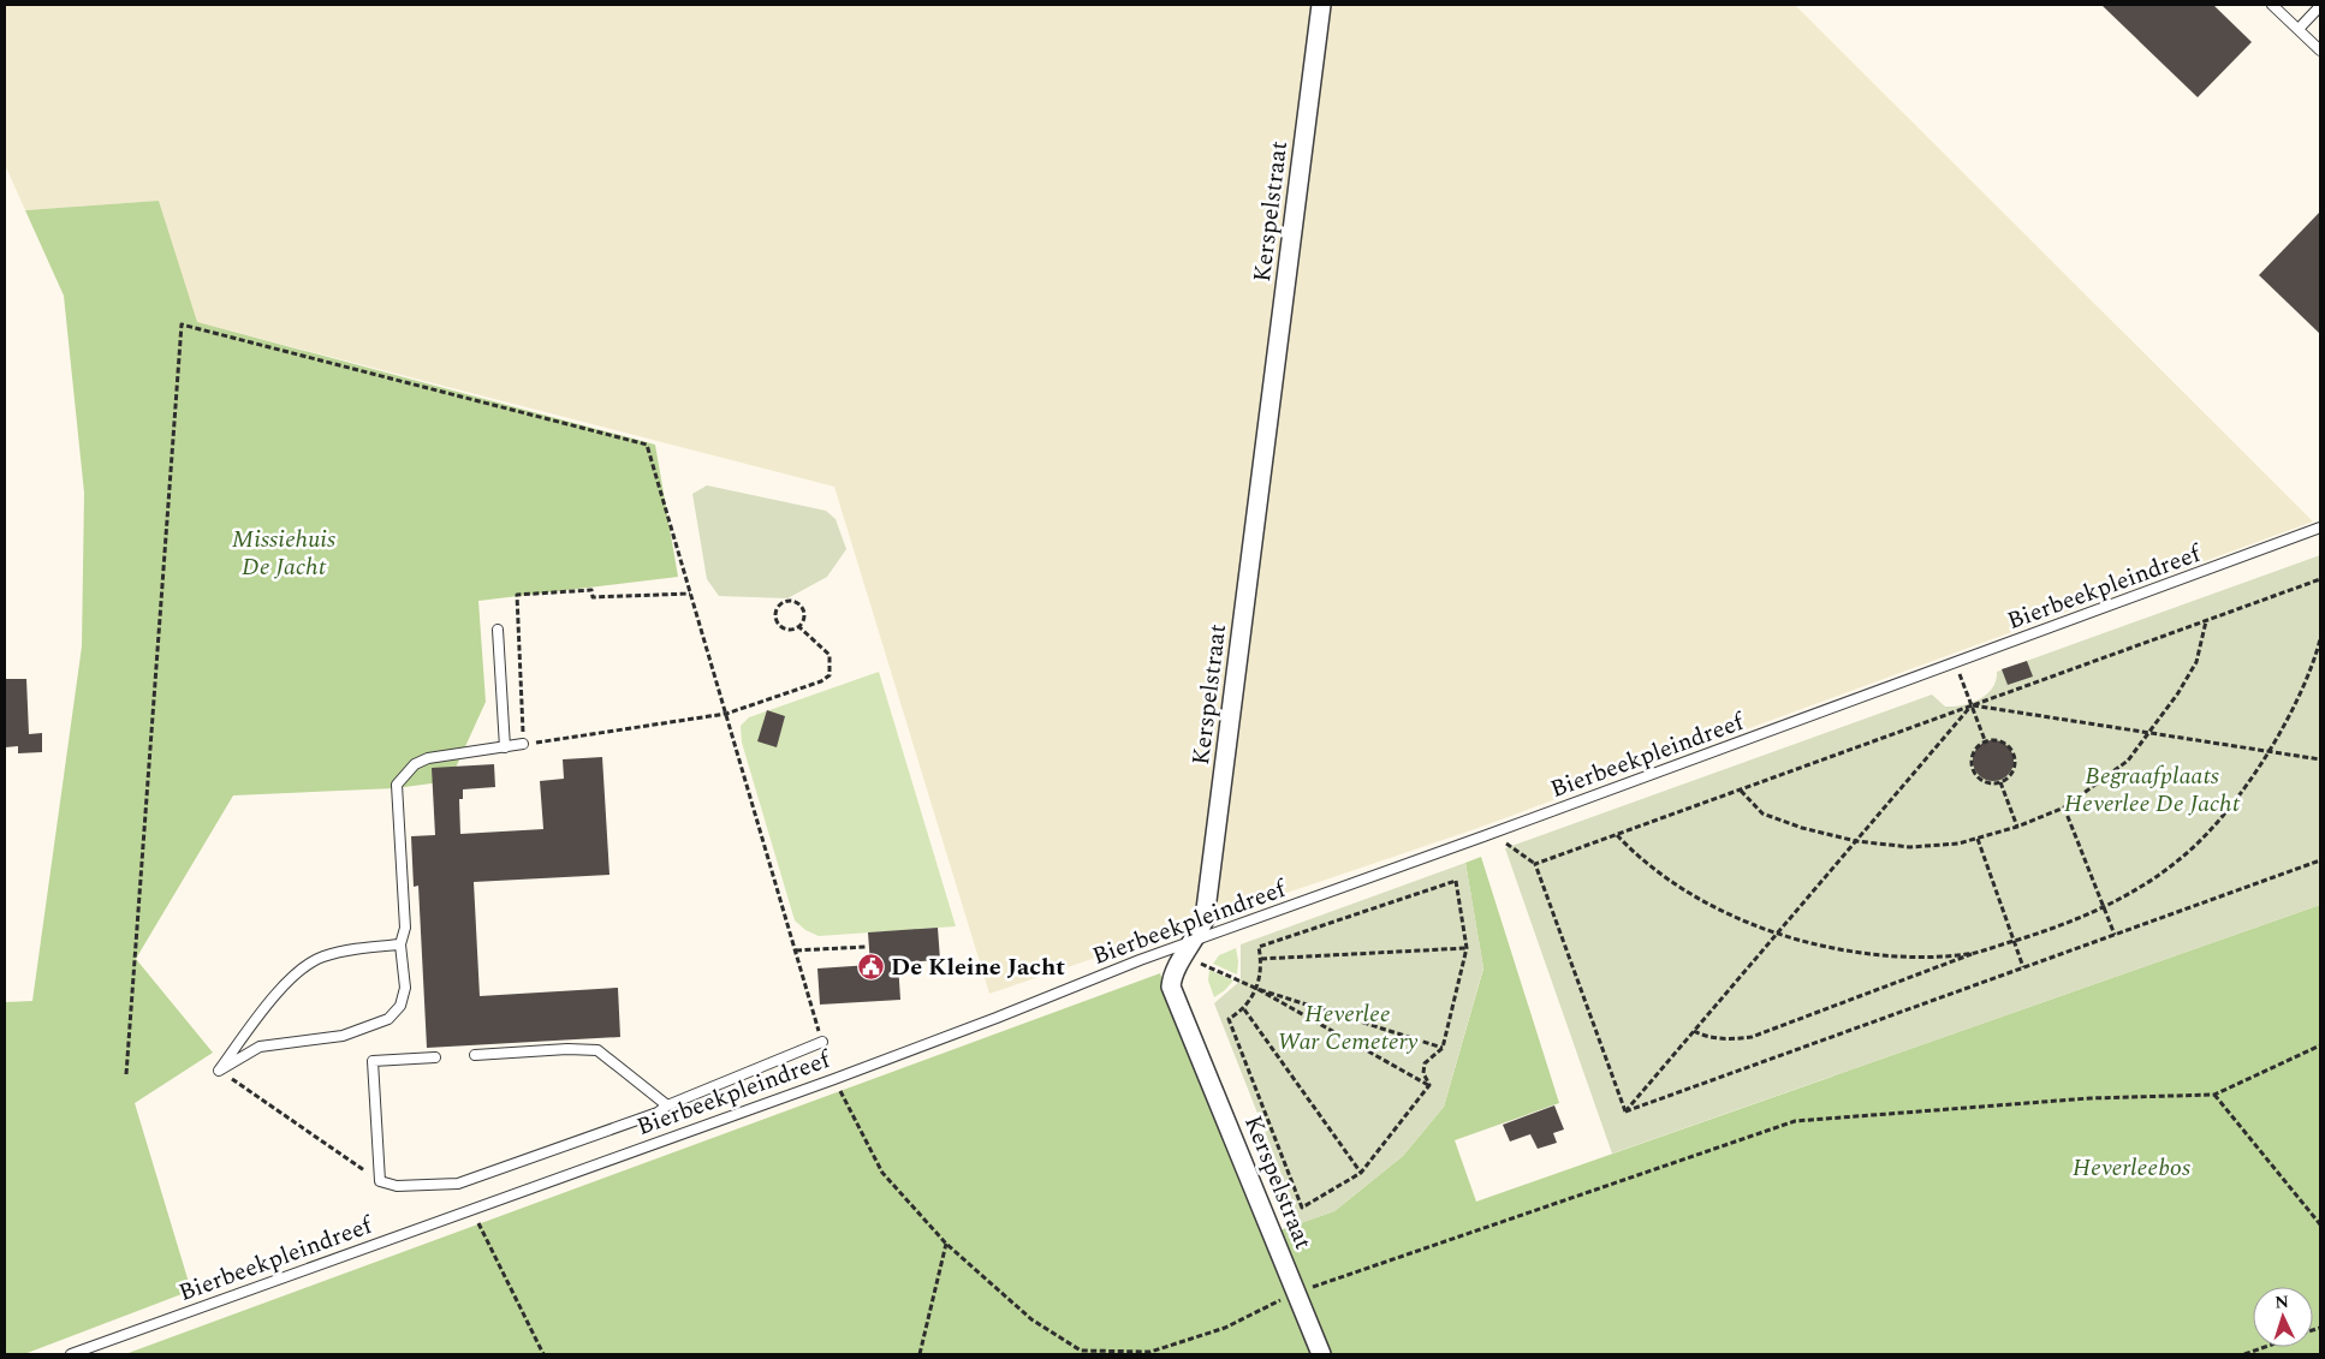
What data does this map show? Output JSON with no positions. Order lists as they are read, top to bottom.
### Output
{
  "streets": {
    "street": ["Kerspelstraat"],
    "lane": ["Bierbeekpleindreef"]
  },
  "crossings": [
    ["Kerspelstraat", "Bierbeekpleindreef"]
  ],
  "parks": [
    "Missiehuis De Jacht",
    "Begraafplaats Heverlee De Jacht",
    "Heverlee War Cemetery",
    "Heverleebos"
  ],
  "places": {
    "public building": ["De Kleine Jacht"]
  },
  "north": "top"
}
